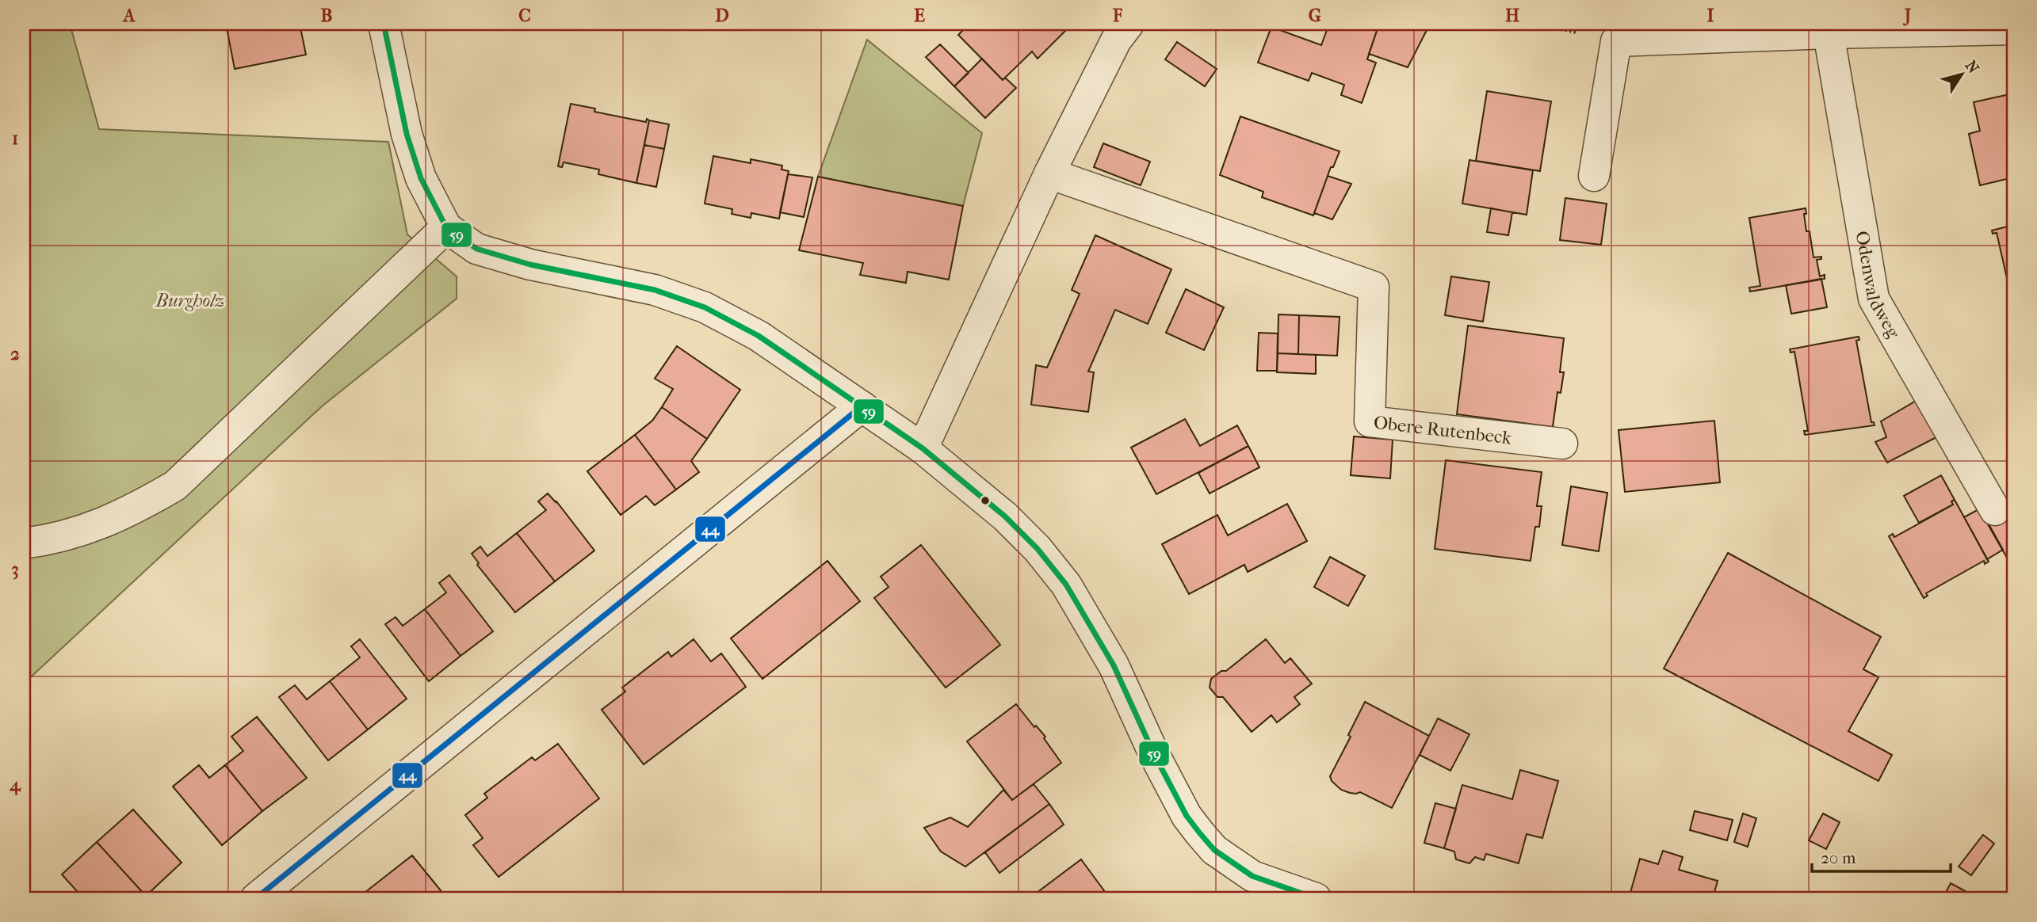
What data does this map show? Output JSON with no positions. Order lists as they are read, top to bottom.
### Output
{
  "streets": {
    "street": ["Odenwaldweg", "Obere Rutenbeck"]
  },
  "parks": ["Burgholz"],
  "lines": ["transit line 59", "transit line 44"],
  "scale_bar": "20 m",
  "north": "top right",
  "grid": {
    "columns": [
      "A",
      "B",
      "C",
      "D",
      "E",
      "F",
      "G",
      "H",
      "I",
      "J"
    ],
    "rows": [
      "1",
      "2",
      "3",
      "4"
    ]
  }
}
